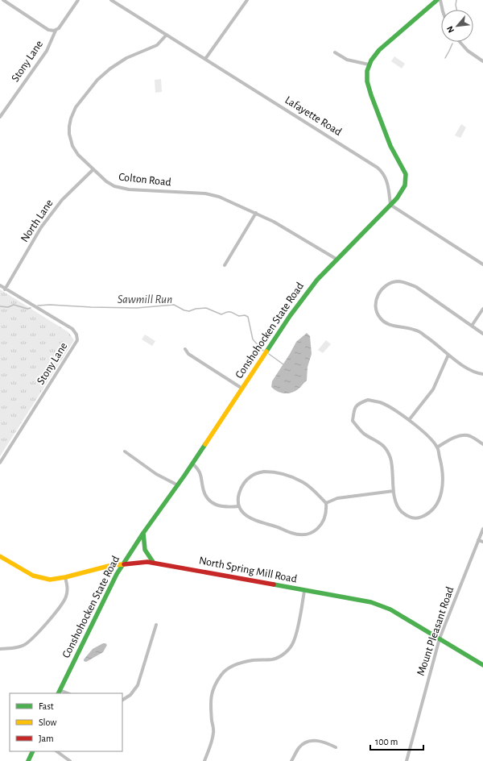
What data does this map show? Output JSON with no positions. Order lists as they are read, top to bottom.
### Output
{
  "streets": {
    "main road": ["Conshohocken State Road", "North Spring Mill Road"],
    "street": [
      "Stony Lane",
      "Lafayette Road",
      "Colton Road",
      "North Lane",
      "Mount Pleasant Road"
    ]
  },
  "crossings": [
    ["Stony Lane", "North Lane"],
    ["Lafayette Road", "Colton Road"],
    ["Lafayette Road", "Conshohocken State Road"],
    ["Colton Road", "North Lane"],
    ["Colton Road", "Conshohocken State Road"],
    ["Conshohocken State Road", "North Spring Mill Road"],
    ["North Spring Mill Road", "Mount Pleasant Road"]
  ],
  "water": ["Sawmill Run"],
  "legend": ["Fast", "Slow", "Jam"],
  "scale_bar": "100 m",
  "north": "bottom left"
}
